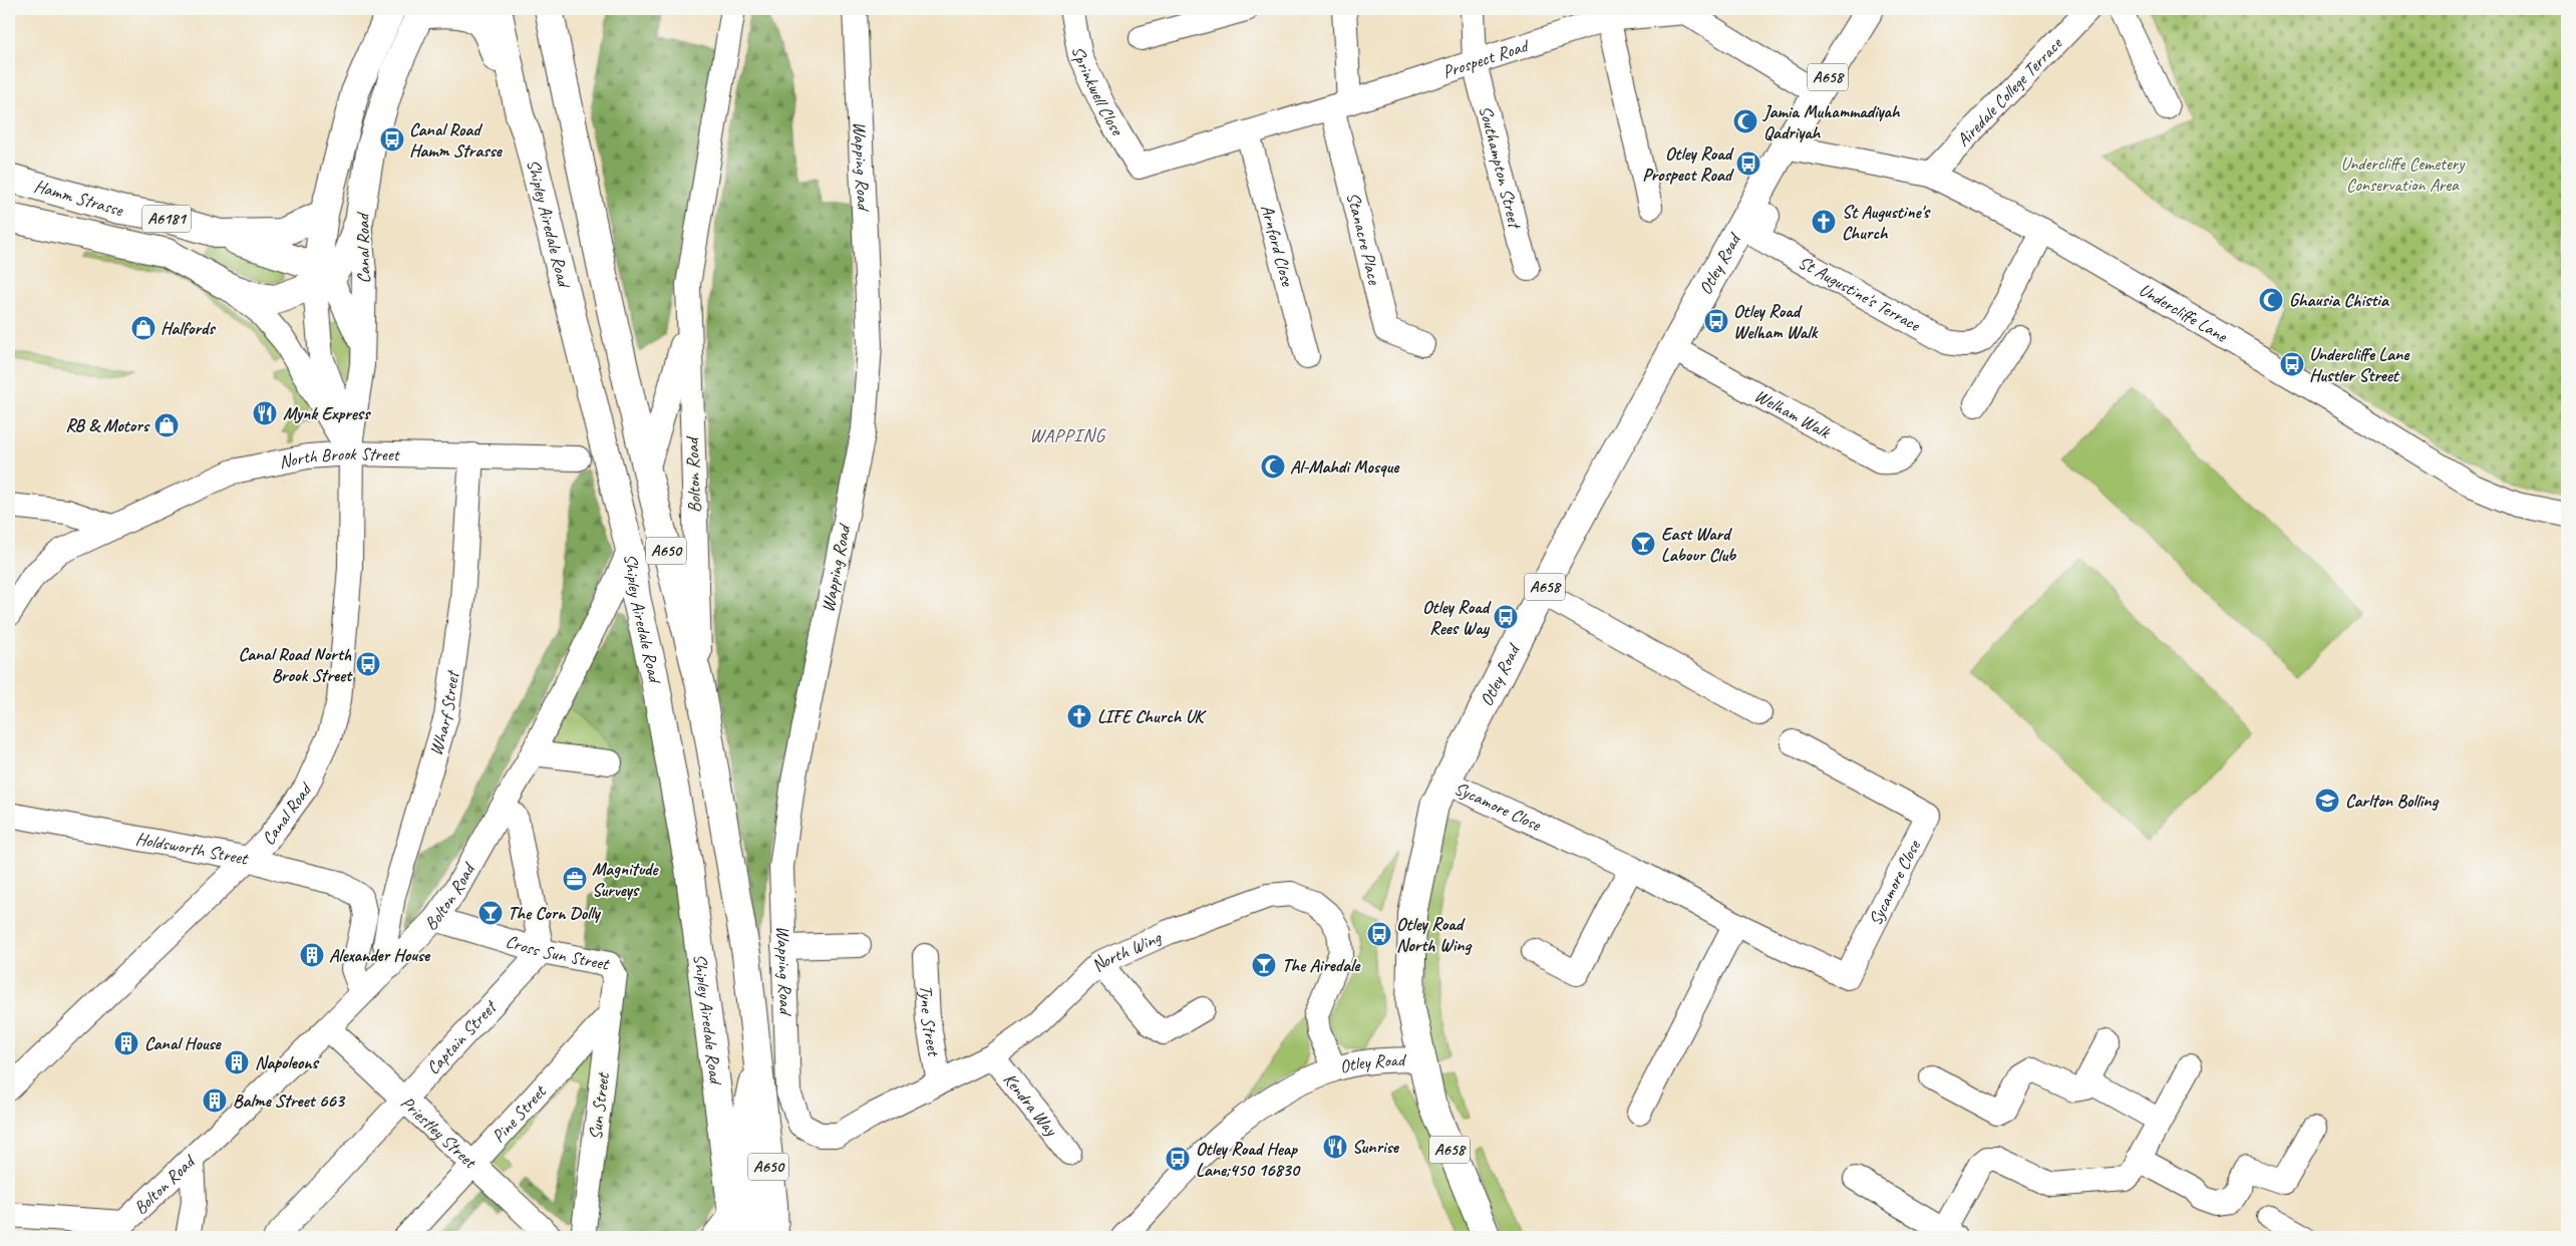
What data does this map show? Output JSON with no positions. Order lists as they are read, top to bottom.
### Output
{
  "streets": {
    "main road": [
      "A658",
      "Hamm Strasse",
      "A6181",
      "Shipley Airedale Road",
      "Canal Road",
      "Otley Road",
      "A650"
    ],
    "street": [
      "Prospect Road",
      "Sprinkwell Close",
      "Airedale College Terrace",
      "Wapping Road",
      "Southampton Street",
      "Stanacre Place",
      "Arnford Close",
      "St Augustine's Terrace",
      "Undercliffe Lane",
      "Welham Walk",
      "North Brook Street",
      "Bolton Road",
      "Wharf Street",
      "Sycamore Close",
      "Holdsworth Street",
      "North Wing",
      "Cross Sun Street",
      "Tyne Street",
      "Captain Street",
      "Kendra Way",
      "Sun Street",
      "Pine Street",
      "Priestley Street"
    ]
  },
  "crossings": [
    ["Prospect Road", "Sprinkwell Close"],
    ["Prospect Road", "Southampton Street"],
    ["Prospect Road", "Stanacre Place"],
    ["Prospect Road", "Arnford Close"],
    ["Prospect Road", "Otley Road"],
    ["A658", "Otley Road"],
    ["Airedale College Terrace", "Undercliffe Lane"],
    ["Wapping Road", "North Wing"],
    ["Hamm Strasse", "A6181"],
    ["Hamm Strasse", "Canal Road"],
    ["A6181", "Canal Road"],
    ["Shipley Airedale Road", "Bolton Road"],
    ["Canal Road", "North Brook Street"],
    ["Canal Road", "Holdsworth Street"],
    ["Otley Road", "Undercliffe Lane"],
    ["Otley Road", "Welham Walk"],
    ["Otley Road", "Sycamore Close"],
    ["Otley Road", "North Wing"],
    ["North Brook Street", "Wharf Street"],
    ["Bolton Road", "Wharf Street"],
    ["Bolton Road", "Holdsworth Street"],
    ["Bolton Road", "Cross Sun Street"],
    ["Bolton Road", "Priestley Street"],
    ["North Wing", "Tyne Street"],
    ["North Wing", "Kendra Way"],
    ["Cross Sun Street", "Captain Street"],
    ["Cross Sun Street", "Sun Street"],
    ["Captain Street", "Priestley Street"],
    ["Sun Street", "Pine Street"],
    ["Pine Street", "Priestley Street"]
  ],
  "districts": ["WAPPING"],
  "parks": ["Undercliffe Cemetery Conservation Area"],
  "places": {
    "mosque": ["Jamia Muhammadiyah Qadriyah", "Ghausia Chistia", "Al‐Mahdi Mosque"],
    "bus stop": [
      "Canal Road Hamm Strasse",
      "Otley Road Prospect Road",
      "Otley Road Welham Walk",
      "Undercliffe Lane Hustler Street",
      "Otley Road Rees Way",
      "Canal Road North Brook Street",
      "Otley Road North Wing",
      "Otley Road Heap Lane;450 16830"
    ],
    "church": ["St Augustine's Church", "LIFE Church UK"],
    "shop": ["Halfords", "RB & Motors"],
    "restaurant": ["Mynk Express", "Sunrise"],
    "bar": ["East Ward Labour Club", "The Corn Dolly", "The Airedale"],
    "school or university": ["Carlton Bolling"],
    "office": ["Magnitude Surveys"],
    "building": [
      "Alexander House",
      "Canal House",
      "Napoleons",
      "Balme Street 663"
    ]
  }
}
